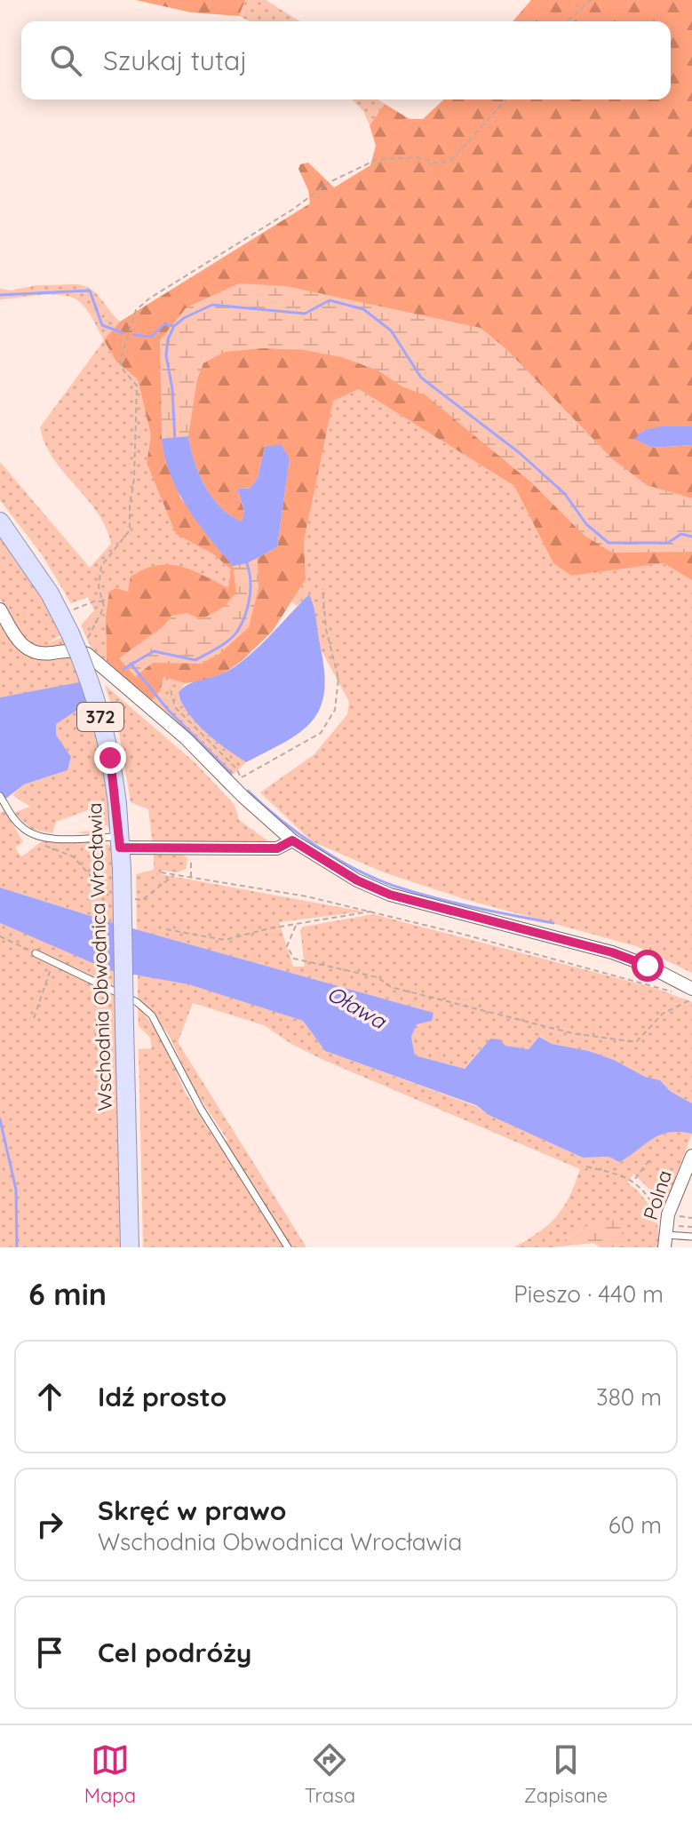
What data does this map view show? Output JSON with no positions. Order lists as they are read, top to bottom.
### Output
{
  "streets": {
    "main road": ["372", "Wschodnia Obwodnica Wrocławia"],
    "street": ["Polna"]
  },
  "water": ["Oława"],
  "page": {
    "search": "Szukaj tutaj",
    "heading": ["6 min", "Pieszo · 440 m"],
    "list": [
      ["Idź prosto", "380 m"],
      ["Skręć w prawo", "Wschodnia Obwodnica Wrocławia", "60 m"],
      "Cel podróży"
    ],
    "nav": ["Mapa", "Trasa", "Zapisane"]
  }
}
